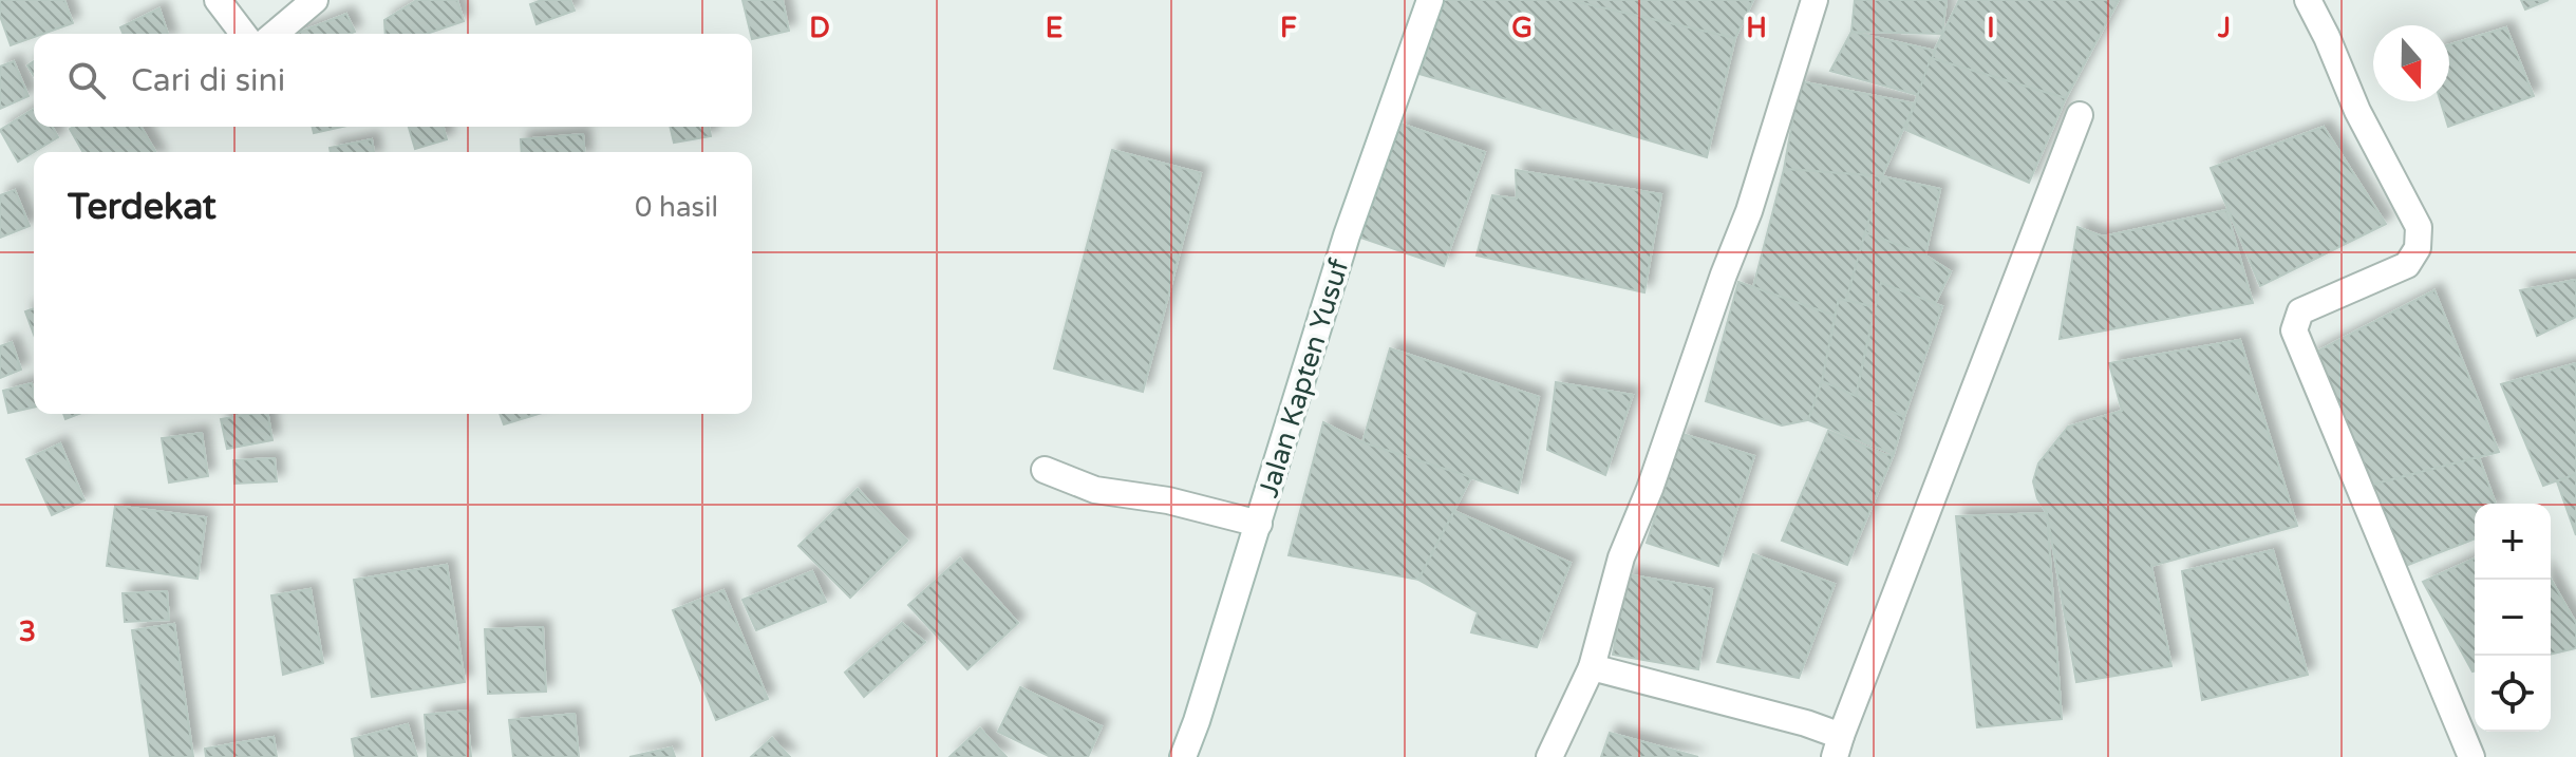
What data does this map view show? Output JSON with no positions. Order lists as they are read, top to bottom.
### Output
{
  "streets": {
    "street": ["Jalan Kapten Yusuf"]
  },
  "north": "bottom",
  "page": {
    "search": "Cari di sini",
    "heading": ["Terdekat", "0 hasil"],
    "map_buttons": ["+", "−"]
  },
  "grid": {
    "columns": [
      "D",
      "E",
      "F",
      "G",
      "H",
      "I",
      "J"
    ],
    "rows": ["3"]
  }
}
